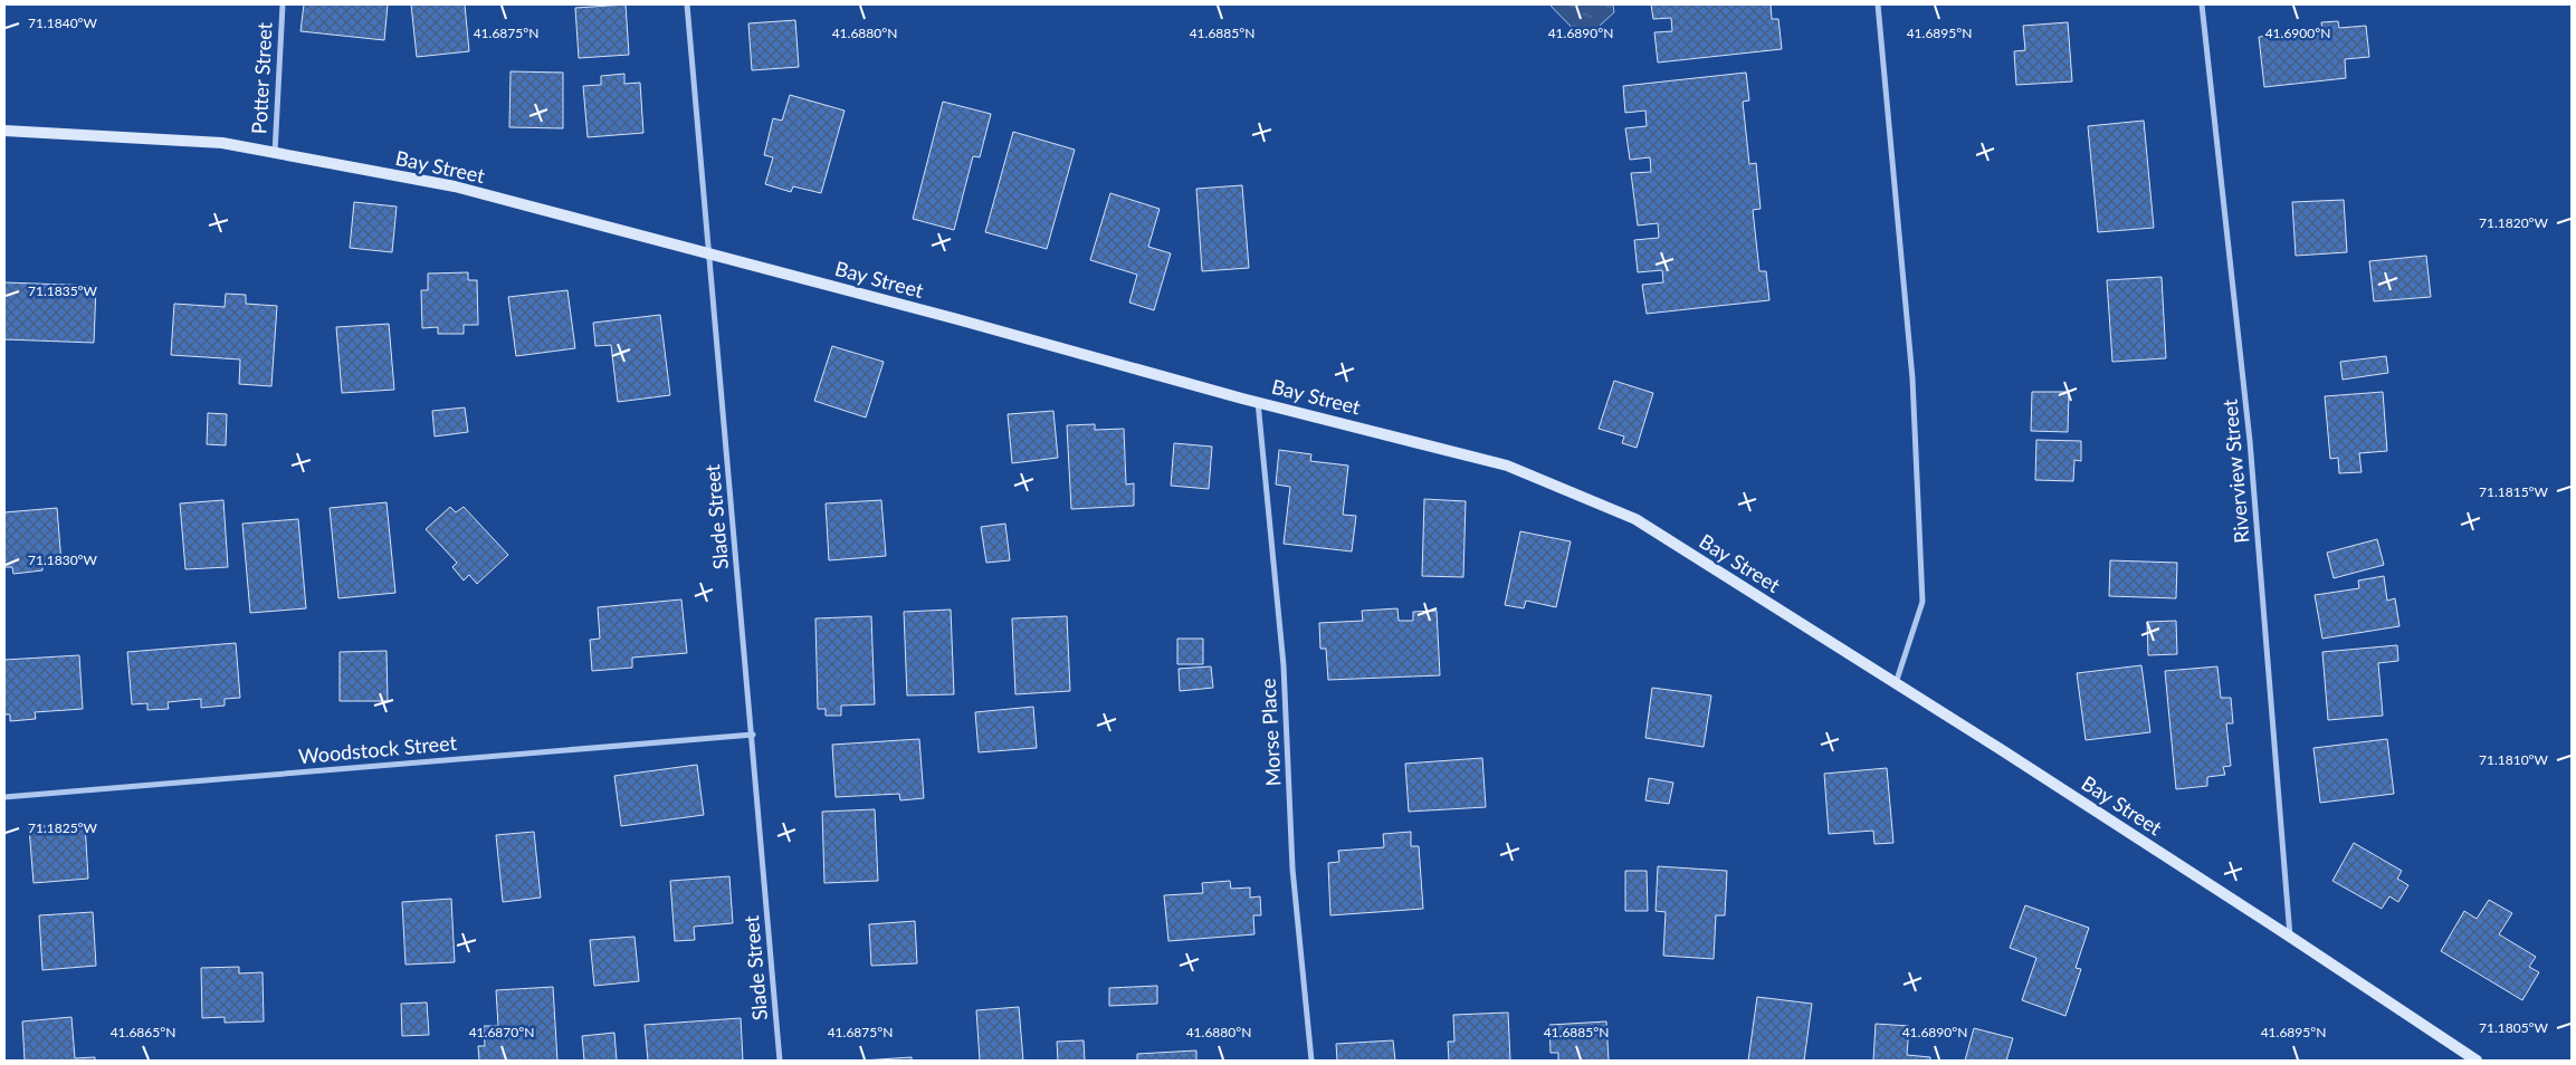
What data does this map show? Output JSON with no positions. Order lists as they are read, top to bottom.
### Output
{
  "streets": {
    "main road": ["Bay Street"],
    "street": [
      "Potter Street",
      "Riverview Street",
      "Slade Street",
      "Morse Place",
      "Woodstock Street"
    ]
  },
  "crossings": [
    ["Potter Street", "Bay Street"],
    ["Bay Street", "Riverview Street"],
    ["Bay Street", "Slade Street"],
    ["Bay Street", "Morse Place"],
    ["Slade Street", "Woodstock Street"]
  ],
  "coordinates": [
    "71.1840°W",
    "41.6900°N",
    "41.6875°N",
    "41.6880°N",
    "41.6885°N",
    "41.6890°N",
    "41.6895°N",
    "71.1820°W",
    "71.1835°W",
    "71.1815°W",
    "71.1830°W",
    "71.1810°W",
    "71.1825°W",
    "71.1805°W",
    "41.6865°N",
    "41.6870°N"
  ]
}
